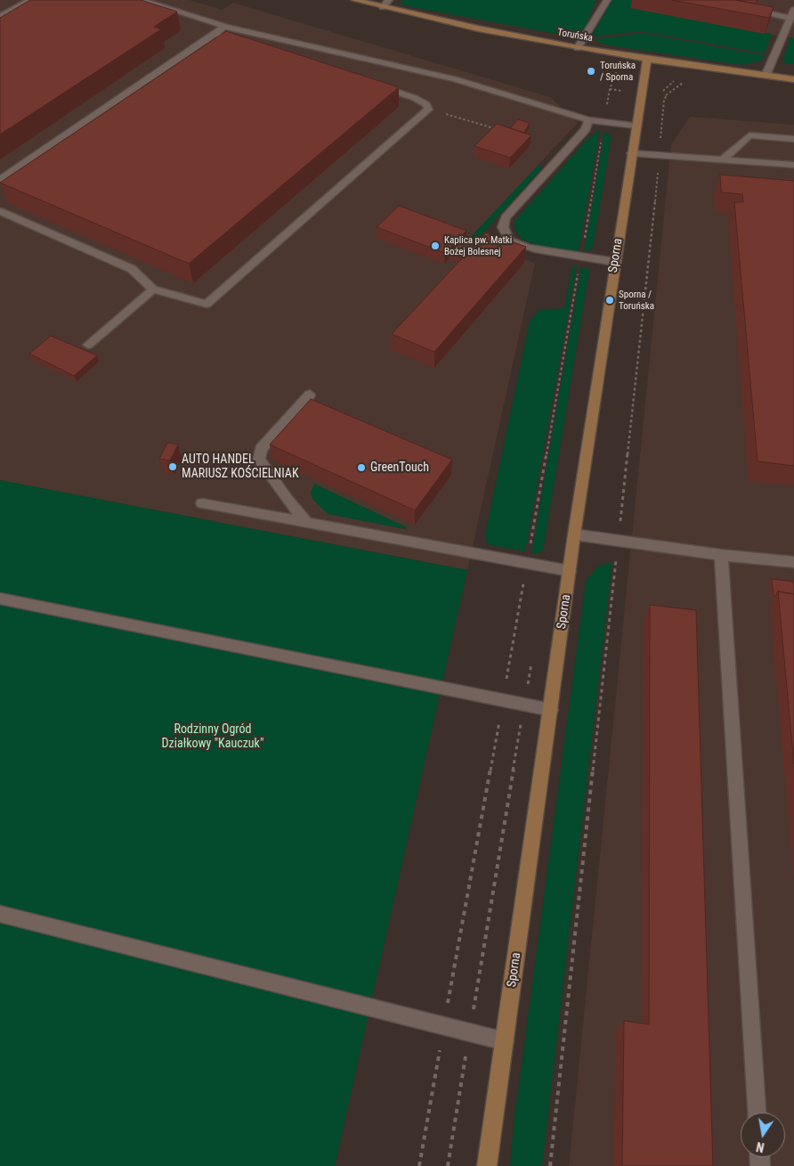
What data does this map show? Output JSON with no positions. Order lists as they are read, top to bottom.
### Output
{
  "streets": {
    "street": ["Toruńska", "Sporna"]
  },
  "crossings": [
    ["Toruńska", "Sporna"]
  ],
  "parks": ["Rodzinny Ogród Działkowy \"Kauczuk\""],
  "places": [
    "Toruńska / Sporna",
    "Kaplica pw. Matki Bożej Bolesnej",
    "Sporna / Toruńska",
    "AUTO HANDEL MARIUSZ KOŚCIELNIAK",
    "GreenTouch"
  ],
  "north": "bottom"
}
